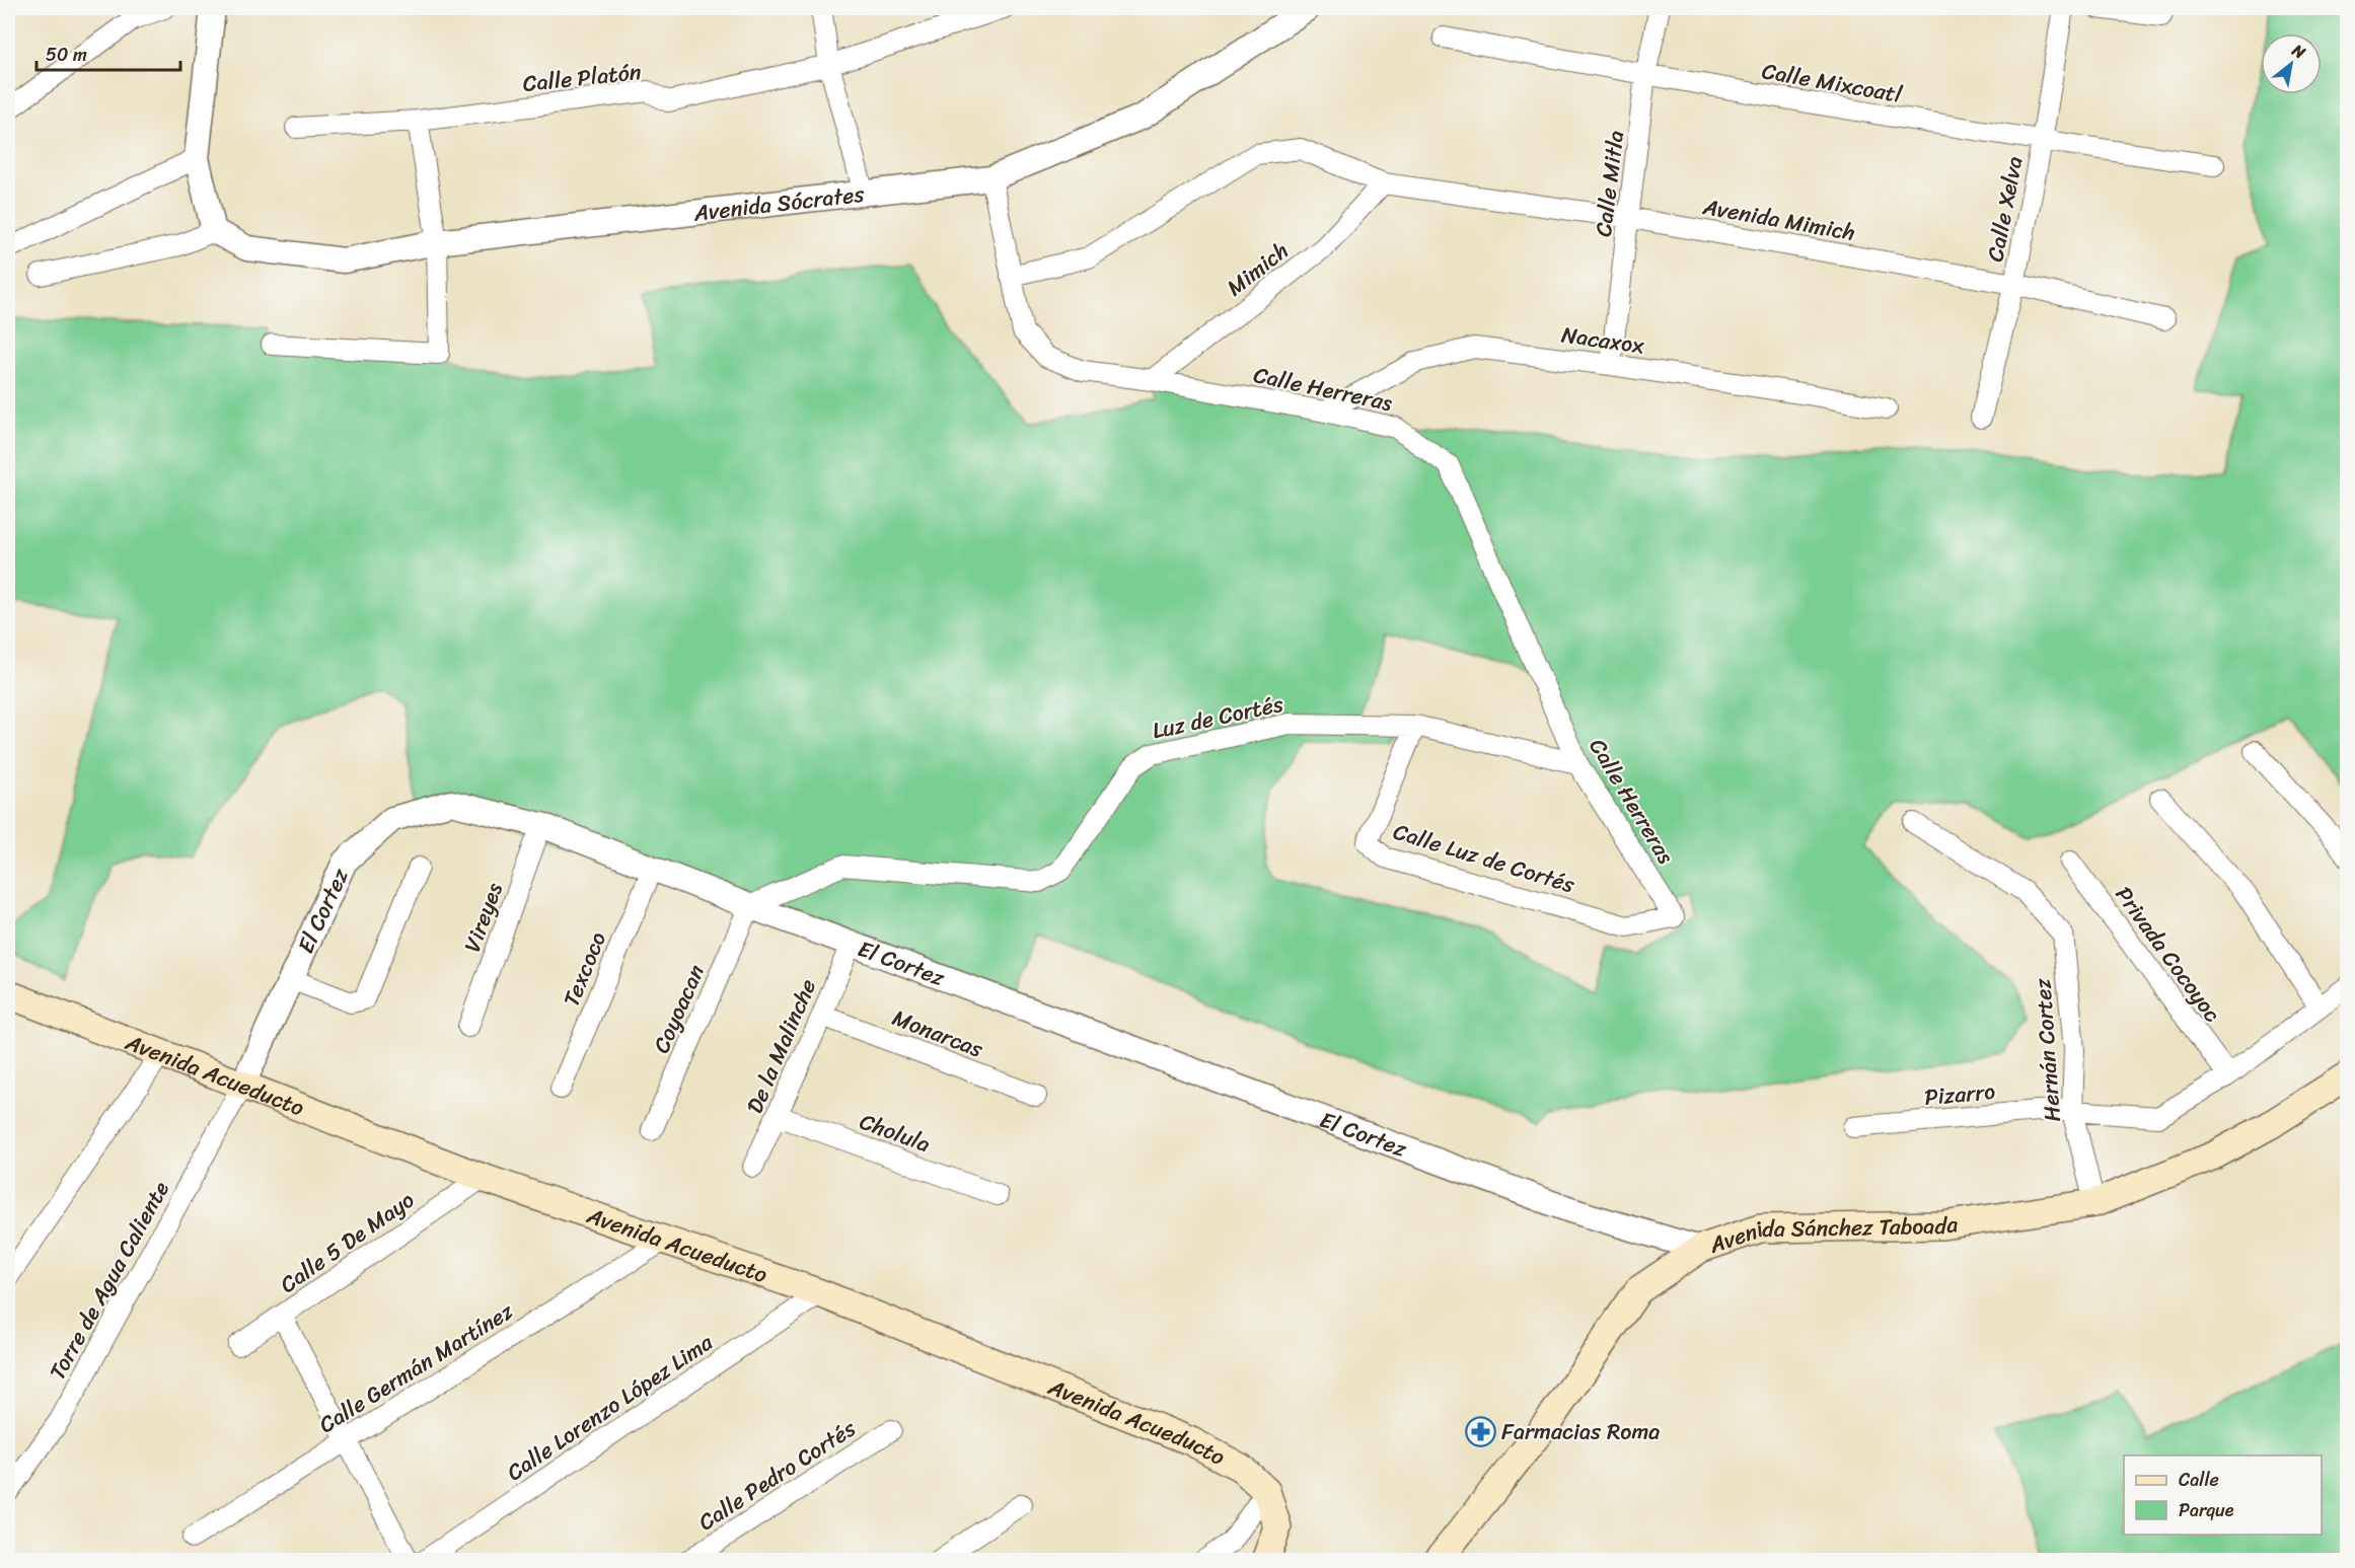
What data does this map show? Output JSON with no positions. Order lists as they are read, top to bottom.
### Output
{
  "streets": {
    "main road": ["Avenida Acueducto", "Avenida Sánchez Taboada"],
    "street": [
      "Calle Platón",
      "Calle Mixcoatl",
      "Calle Mitla",
      "Avenida Sócrates",
      "Calle Xelva",
      "Avenida Mimich",
      "Mimich",
      "Nacaxox",
      "Calle Herreras",
      "Luz de Cortés",
      "Calle Luz de Cortés",
      "El Cortez",
      "Vireyes",
      "Privada Cocoyoc",
      "Texcoco",
      "Coyoacan",
      "Monarcas",
      "De la Malinche",
      "Hernán Cortez",
      "Pizarro",
      "Cholula",
      "Calle 5 De Mayo",
      "Torre de Agua Caliente",
      "Calle Germán Martínez",
      "Calle Lorenzo López Lima",
      "Calle Pedro Cortés"
    ]
  },
  "crossings": [
    ["Calle Mixcoatl", "Calle Mitla"],
    ["Calle Mixcoatl", "Calle Xelva"],
    ["Calle Mitla", "Avenida Mimich"],
    ["Calle Mitla", "Nacaxox"],
    ["Avenida Sócrates", "Calle Herreras"],
    ["Calle Xelva", "Avenida Mimich"],
    ["Avenida Mimich", "Mimich"],
    ["Avenida Mimich", "Calle Herreras"],
    ["Mimich", "Calle Herreras"],
    ["Nacaxox", "Calle Herreras"],
    ["Calle Herreras", "Luz de Cortés"],
    ["Calle Herreras", "Calle Luz de Cortés"],
    ["Luz de Cortés", "Calle Luz de Cortés"],
    ["Luz de Cortés", "El Cortez"],
    ["Luz de Cortés", "Coyoacan"],
    ["El Cortez", "Vireyes"],
    ["El Cortez", "Texcoco"],
    ["El Cortez", "Coyoacan"],
    ["El Cortez", "De la Malinche"],
    ["El Cortez", "Avenida Acueducto"],
    ["El Cortez", "Avenida Sánchez Taboada"],
    ["El Cortez", "Torre de Agua Caliente"],
    ["Privada Cocoyoc", "Pizarro"],
    ["Monarcas", "De la Malinche"],
    ["De la Malinche", "Cholula"],
    ["Hernán Cortez", "Pizarro"],
    ["Hernán Cortez", "Avenida Sánchez Taboada"],
    ["Avenida Acueducto", "Calle 5 De Mayo"],
    ["Avenida Acueducto", "Torre de Agua Caliente"],
    ["Avenida Acueducto", "Calle Germán Martínez"],
    ["Avenida Acueducto", "Calle Lorenzo López Lima"]
  ],
  "places": {
    "pharmacy": ["Farmacias Roma"]
  },
  "legend": ["Calle", "Parque"],
  "scale_bar": "50 m",
  "north": "top right"
}
